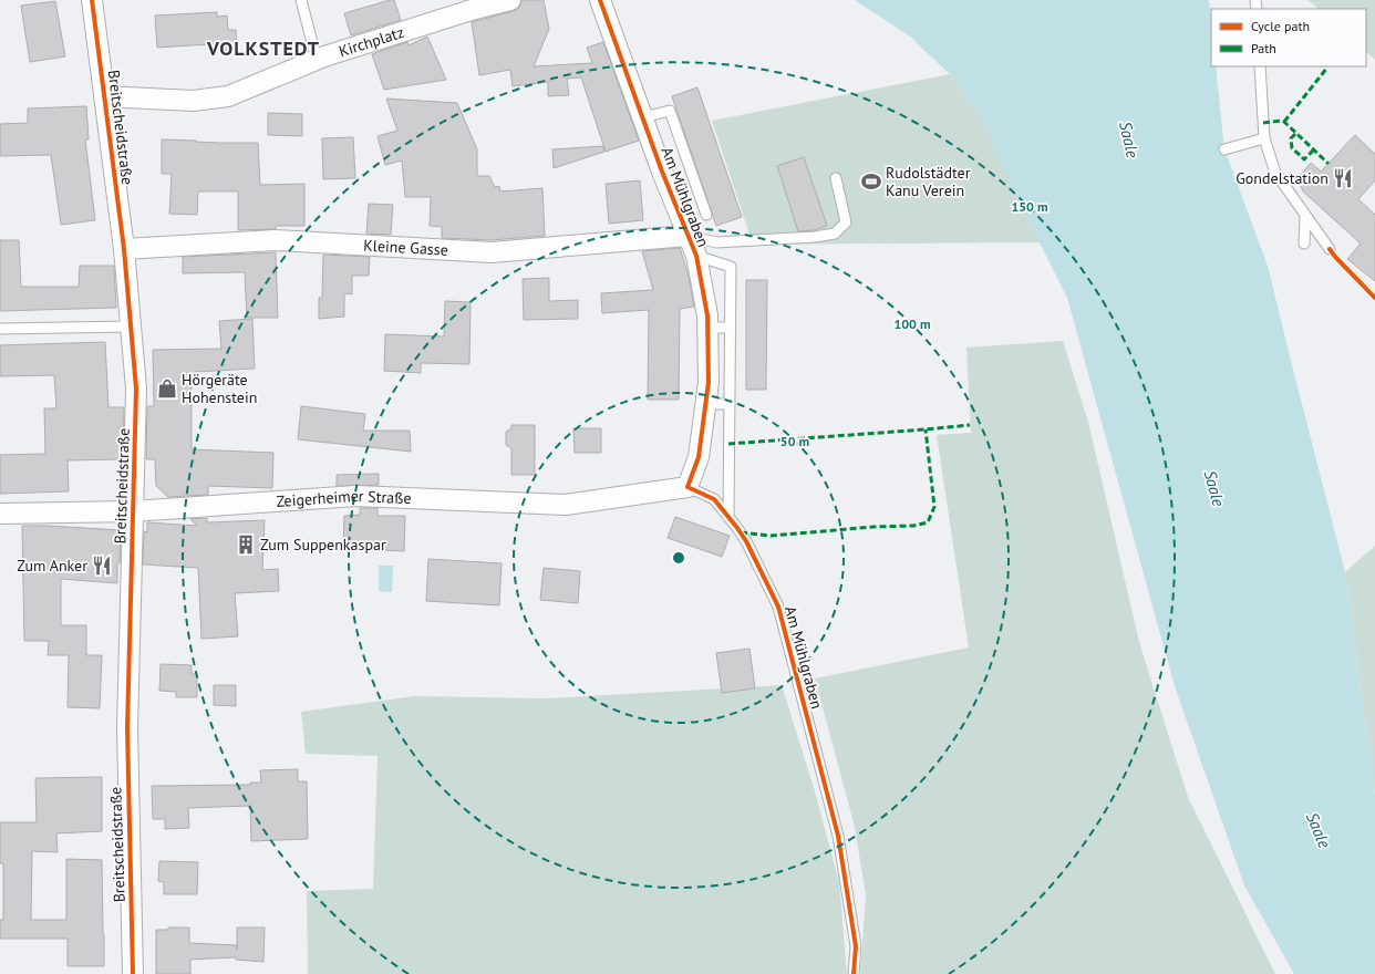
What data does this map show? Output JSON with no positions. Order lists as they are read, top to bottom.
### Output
{
  "streets": {
    "street": [
      "Kirchplatz",
      "Breitscheidstraße",
      "Am Mühlgraben",
      "Kleine Gasse",
      "Zeigerheimer Straße"
    ]
  },
  "crossings": [
    ["Kirchplatz", "Breitscheidstraße"],
    ["Breitscheidstraße", "Kleine Gasse"],
    ["Breitscheidstraße", "Zeigerheimer Straße"],
    ["Am Mühlgraben", "Kleine Gasse"],
    ["Am Mühlgraben", "Zeigerheimer Straße"]
  ],
  "districts": ["VOLKSTEDT"],
  "water": ["Saale"],
  "places": {
    "restaurant": ["Gondelstation", "Zum Anker"],
    "sports": ["Rudolstädter Kanu Verein"],
    "shop": ["Hörgeräte Hohenstein"],
    "building": ["Zum Suppenkaspar"]
  },
  "legend": ["Cycle path", "Path"],
  "rings": ["150 m", "100 m", "50 m"]
}
